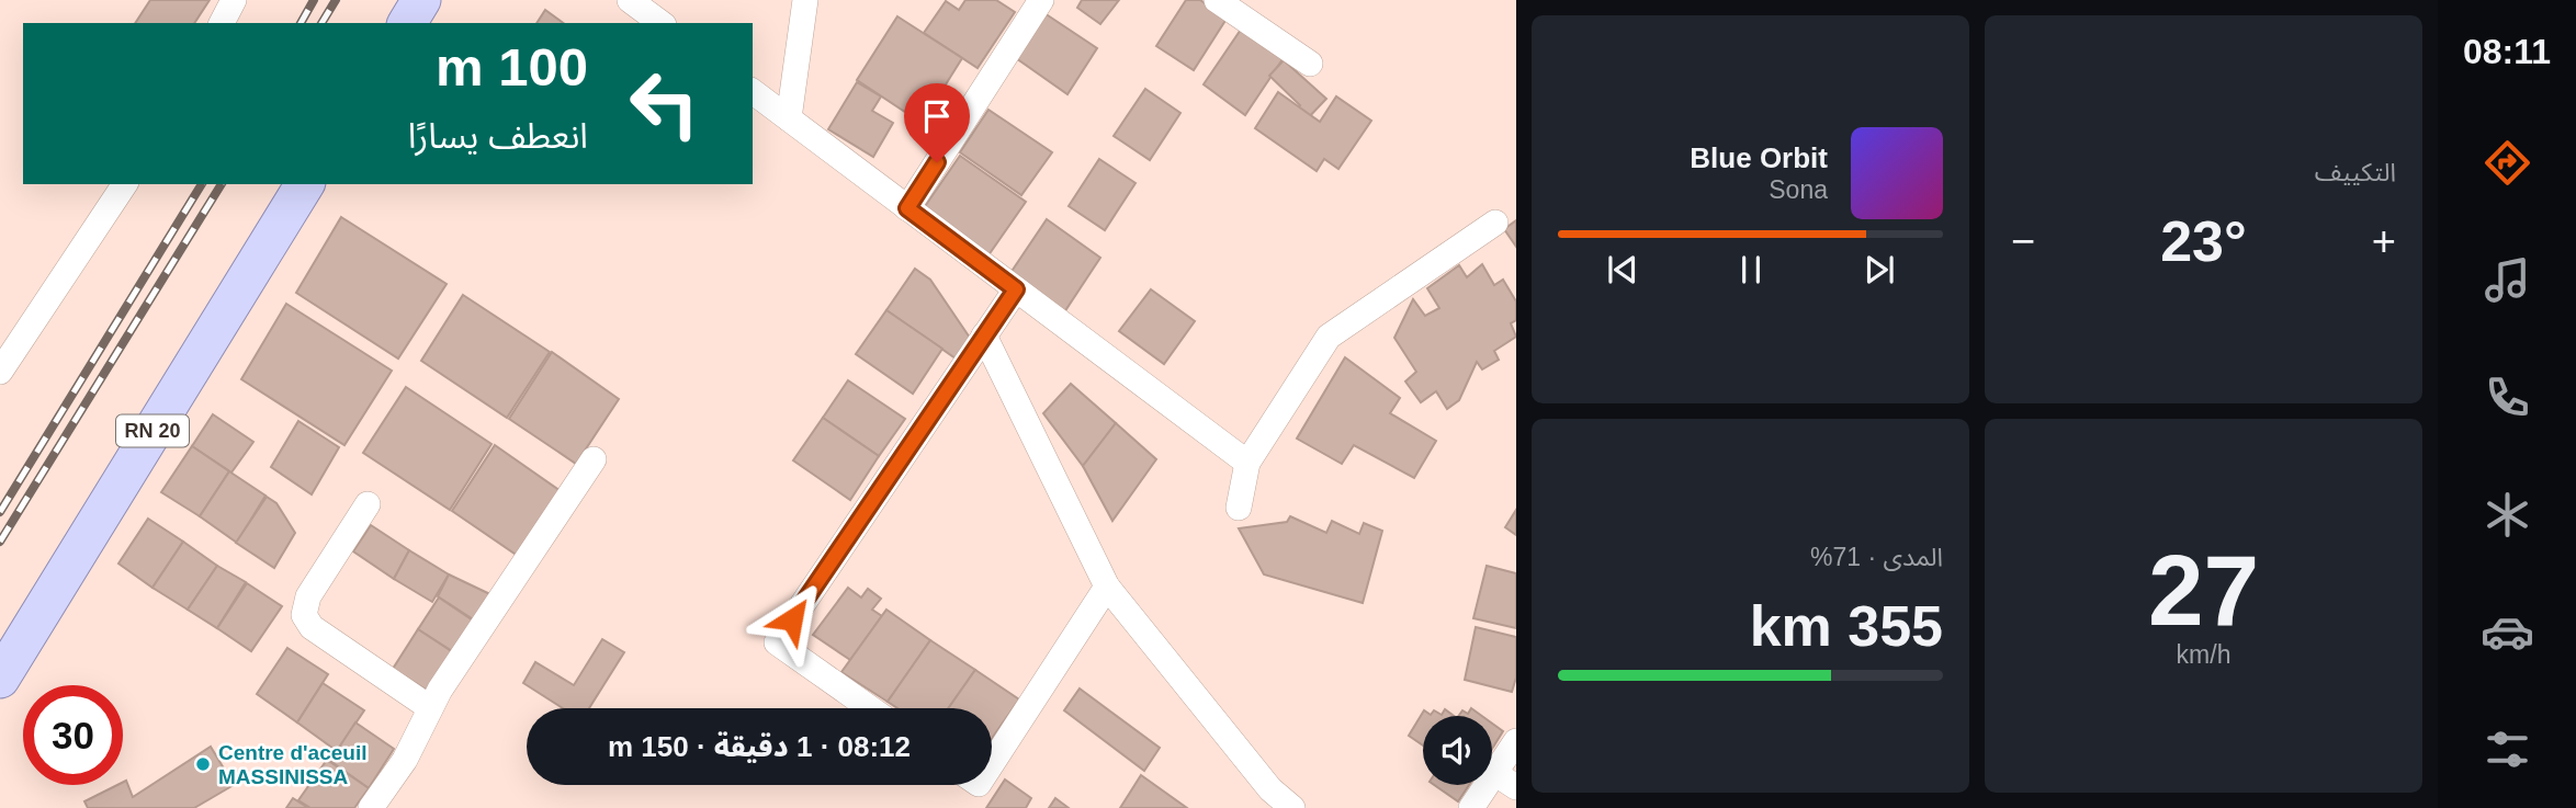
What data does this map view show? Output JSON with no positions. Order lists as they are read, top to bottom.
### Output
{
  "streets": {
    "main road": ["RN 20"]
  },
  "places": ["Centre d'aceuil MASSINISSA"],
  "page": {
    "tabs": "08:11",
    "tile": [
      "التكييف",
      ["27", "km/h"],
      ["المدى · 71%", "355 km"]
    ],
    "turn": ["100 m", "انعطف يسارًا"],
    "song": ["Blue Orbit", "Sona"],
    "heat": ["−", "23°", "+"],
    "limit": "30",
    "trip": "08:12 · 1 دقيقة · 150 m"
  }
}
